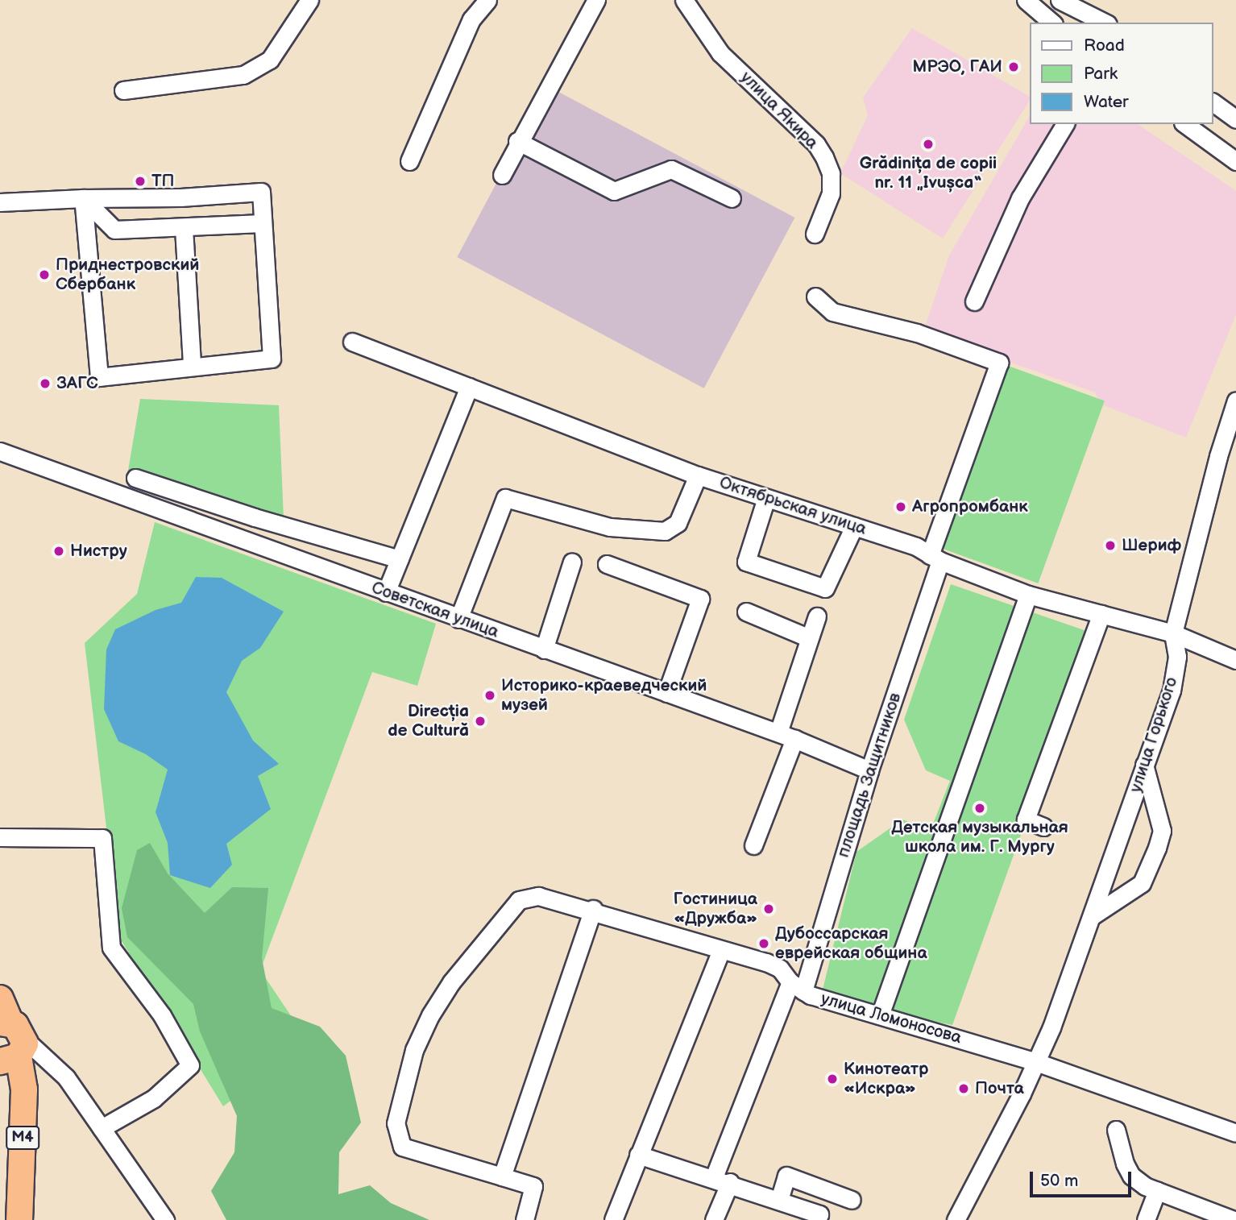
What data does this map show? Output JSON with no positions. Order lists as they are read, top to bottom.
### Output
{
  "streets": {
    "highway": ["M4"],
    "street": [
      "улица Якира",
      "Октябрьская улица",
      "Советская улица",
      "улица Горького",
      "площадь Защитников",
      "улица Ломоносова"
    ]
  },
  "crossings": [
    ["Октябрьская улица", "улица Горького"],
    ["Октябрьская улица", "площадь Защитников"],
    ["Советская улица", "площадь Защитников"],
    ["улица Горького", "улица Ломоносова"],
    ["площадь Защитников", "улица Ломоносова"]
  ],
  "places": [
    "МРЭО, ГАИ",
    "Grădinița de copii nr. 11 „Ivușca“",
    "ТП",
    "Приднестровский Сбербанк",
    "ЗАГС",
    "Агропромбанк",
    "Шериф",
    "Нистру",
    "Историко-краеведческий музей",
    "Direcția de Cultură",
    "Детская музыкальная школа им. Г. Мургу",
    "Гостиница «Дружба»",
    "Дубоссарская еврейская община",
    "Кинотеатр «Искра»",
    "Почта"
  ],
  "legend": ["Road", "Park", "Water"],
  "scale_bar": "50 m"
}
